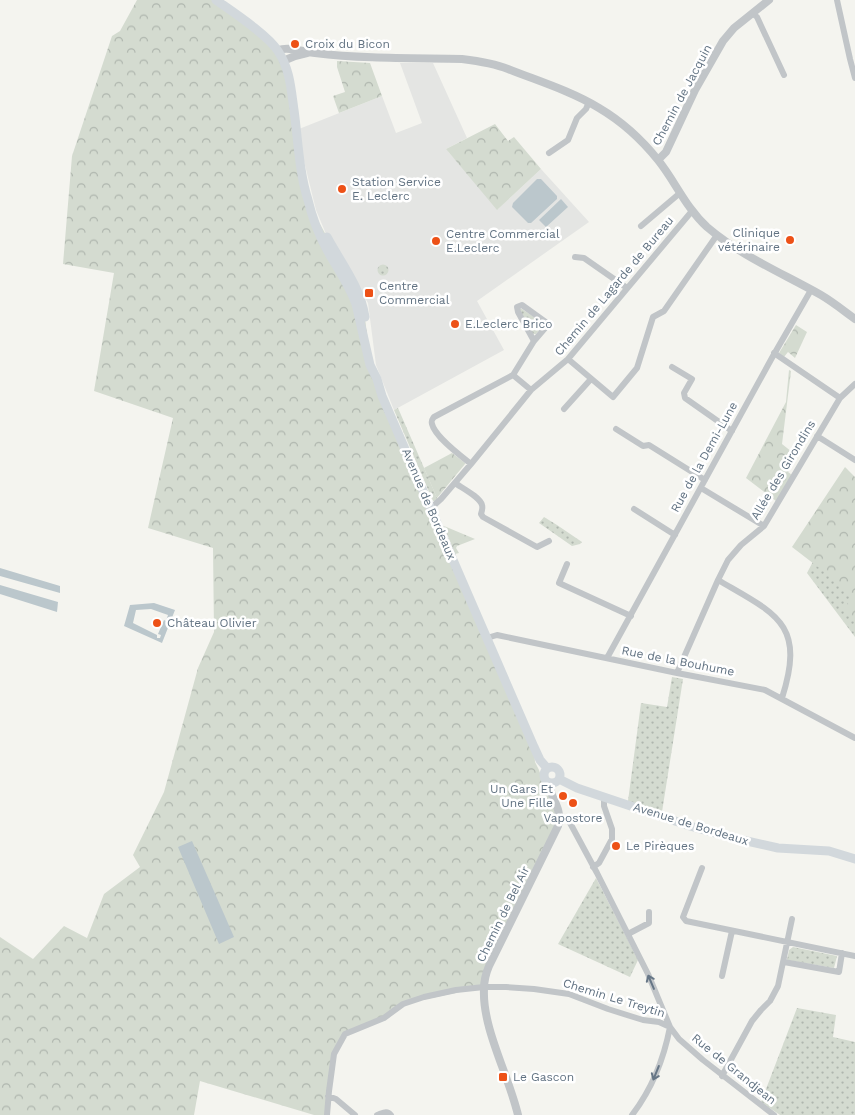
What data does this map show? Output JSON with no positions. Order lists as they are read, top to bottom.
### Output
{
  "streets": {
    "main road": ["Avenue de Bordeaux"],
    "street": [
      "Chemin de Jacquin",
      "Chemin de Lagarde de Bureau",
      "Rue de la Demi-Lune",
      "Allée des Girondins",
      "Rue de la Bouhume",
      "Chemin de Bel Air",
      "Chemin Le Treytin",
      "Rue de Grandjean"
    ]
  },
  "crossings": [
    ["Chemin de Lagarde de Bureau", "Avenue de Bordeaux"],
    ["Rue de la Demi-Lune", "Rue de la Bouhume"],
    ["Allée des Girondins", "Rue de la Bouhume"],
    ["Avenue de Bordeaux", "Rue de la Bouhume"],
    ["Chemin de Bel Air", "Chemin Le Treytin"],
    ["Chemin de Bel Air", "Rue de Grandjean"],
    ["Chemin Le Treytin", "Rue de Grandjean"]
  ],
  "places": {
    "other": [
      "Croix du Bicon",
      "Station Service E. Leclerc",
      "Clinique vétérinaire",
      "Centre Commercial E.Leclerc",
      "E.Leclerc Brico",
      "Château Olivier",
      "Un Gars Et Une Fille",
      "Vapostore",
      "Le Pirèques"
    ],
    "transit": ["Centre Commercial", "Le Gascon"]
  }
}
